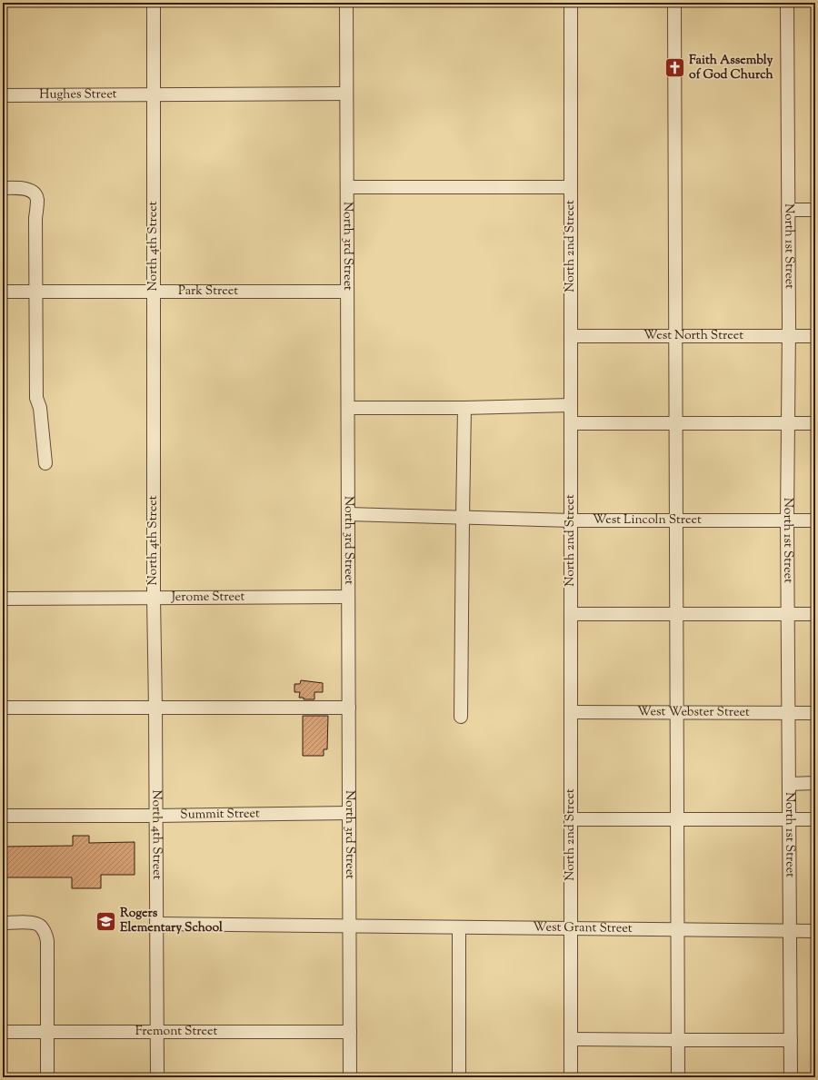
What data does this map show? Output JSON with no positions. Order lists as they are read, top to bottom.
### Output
{
  "streets": {
    "street": [
      "Hughes Street",
      "North 4th Street",
      "North 3rd Street",
      "North 2nd Street",
      "North 1st Street",
      "Park Street",
      "West North Street",
      "West Lincoln Street",
      "Jerome Street",
      "West Webster Street",
      "Summit Street",
      "West Grant Street",
      "Fremont Street"
    ]
  },
  "crossings": [
    ["Hughes Street", "North 4th Street"],
    ["Hughes Street", "North 3rd Street"],
    ["North 4th Street", "Park Street"],
    ["North 4th Street", "Jerome Street"],
    ["North 4th Street", "Summit Street"],
    ["North 4th Street", "West Grant Street"],
    ["North 4th Street", "Fremont Street"],
    ["North 3rd Street", "Park Street"],
    ["North 3rd Street", "West Lincoln Street"],
    ["North 3rd Street", "Jerome Street"],
    ["North 3rd Street", "Summit Street"],
    ["North 3rd Street", "West Grant Street"],
    ["North 3rd Street", "Fremont Street"],
    ["North 2nd Street", "West North Street"],
    ["North 2nd Street", "West Lincoln Street"],
    ["North 2nd Street", "West Webster Street"],
    ["North 2nd Street", "West Grant Street"],
    ["North 1st Street", "West North Street"],
    ["North 1st Street", "West Lincoln Street"],
    ["North 1st Street", "West Webster Street"],
    ["North 1st Street", "West Grant Street"]
  ],
  "places": {
    "church": ["Faith Assembly of God Church"],
    "school or university": ["Rogers Elementary School"]
  }
}
